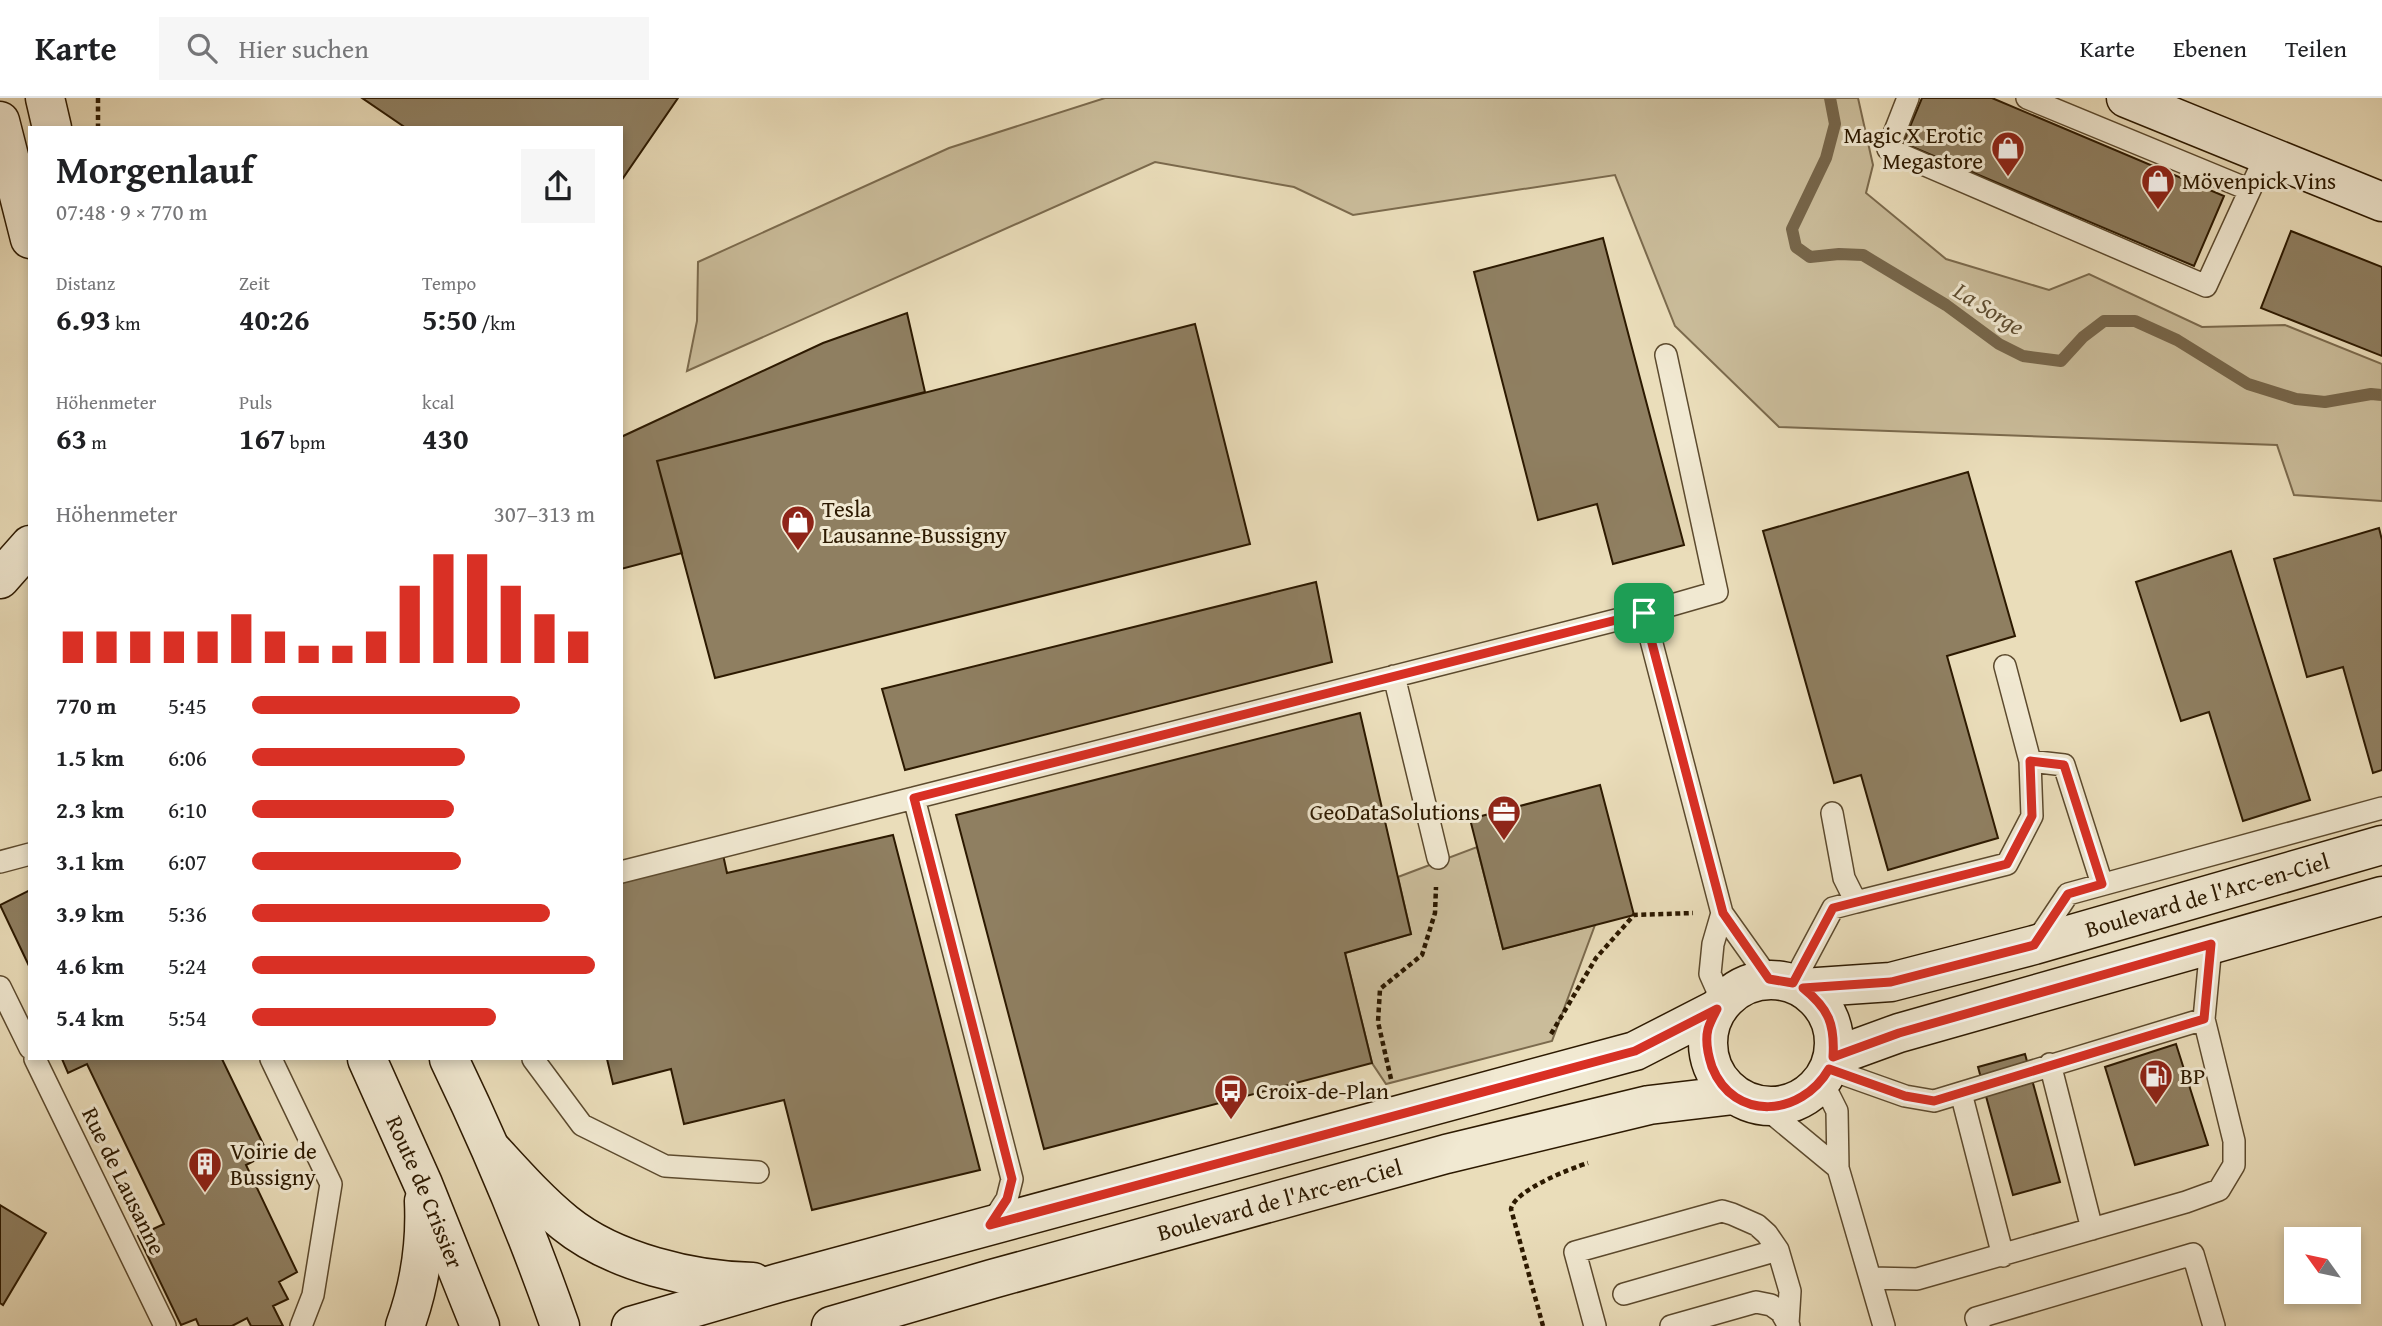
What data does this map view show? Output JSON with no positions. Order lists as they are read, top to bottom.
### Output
{
  "streets": {
    "main road": ["Boulevard de l'Arc-en-Ciel", "Route de Crissier"],
    "lane": ["Rue de Lausanne"]
  },
  "water": ["La Sorge"],
  "places": {
    "shop": ["Magic X Erotic Megastore", "Mövenpick Vins", "Tesla Lausanne-Bussigny"],
    "office": ["GeoDataSolutions"],
    "fuel station": ["BP"],
    "bus stop": ["Croix-de-Plan"],
    "building": ["Voirie de Bussigny"]
  },
  "north": "top left",
  "page": {
    "header": "Karte",
    "search": "Hier suchen",
    "nav": ["Karte", "Ebenen", "Teilen"],
    "heading": ["Morgenlauf", "07:48 · 9 × 770 m"],
    "stats": [
      ["Distanz", "6.93 km"],
      ["Zeit", "40:26"],
      ["Tempo", "5:50 /km"],
      ["Höhenmeter", "63 m"],
      ["Puls", "167 bpm"],
      ["kcal", "430"]
    ],
    "chart": ["Höhenmeter", "307–313 m"],
    "list": [
      {
        "name": "770 m",
        "note": "5:45"
      },
      {
        "name": "1.5 km",
        "note": "6:06"
      },
      {
        "name": "2.3 km",
        "note": "6:10"
      },
      {
        "name": "3.1 km",
        "note": "6:07"
      },
      {
        "name": "3.9 km",
        "note": "5:36"
      },
      {
        "name": "4.6 km",
        "note": "5:24"
      },
      {
        "name": "5.4 km",
        "note": "5:54"
      }
    ]
  }
}
